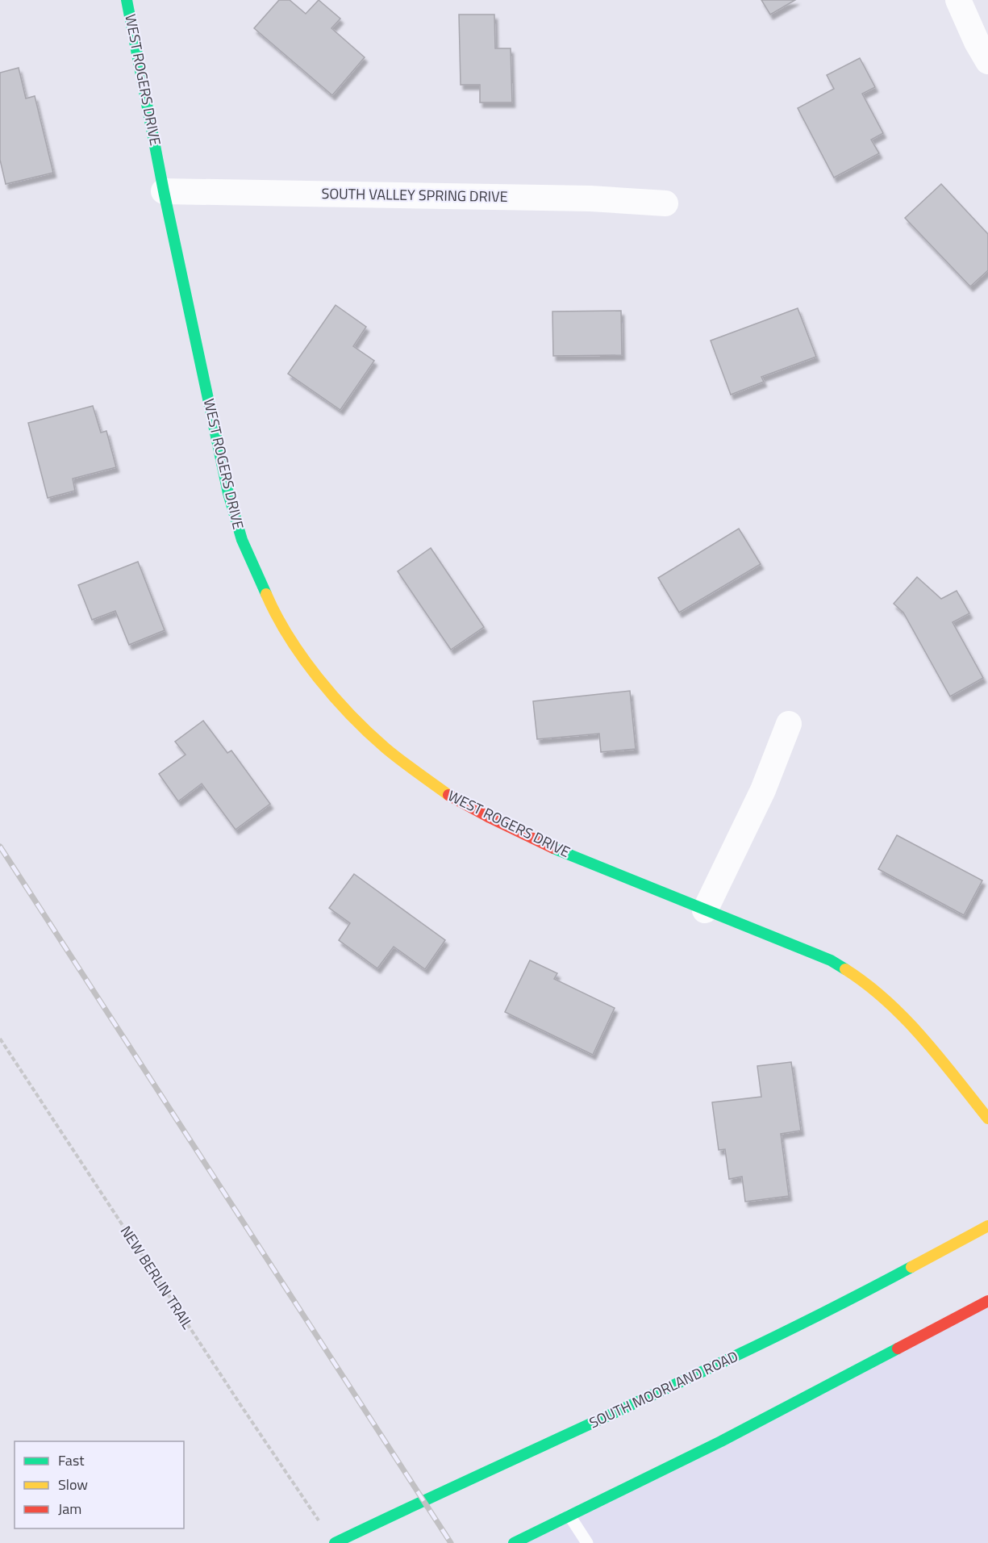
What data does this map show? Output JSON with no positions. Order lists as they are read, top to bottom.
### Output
{
  "streets": {
    "street": ["WEST ROGERS DRIVE", "SOUTH VALLEY SPRING DRIVE", "SOUTH MOORLAND ROAD"],
    "path": ["NEW BERLIN TRAIL"]
  },
  "crossings": [
    ["WEST ROGERS DRIVE", "SOUTH VALLEY SPRING DRIVE"]
  ],
  "legend": ["Fast", "Slow", "Jam"]
}
